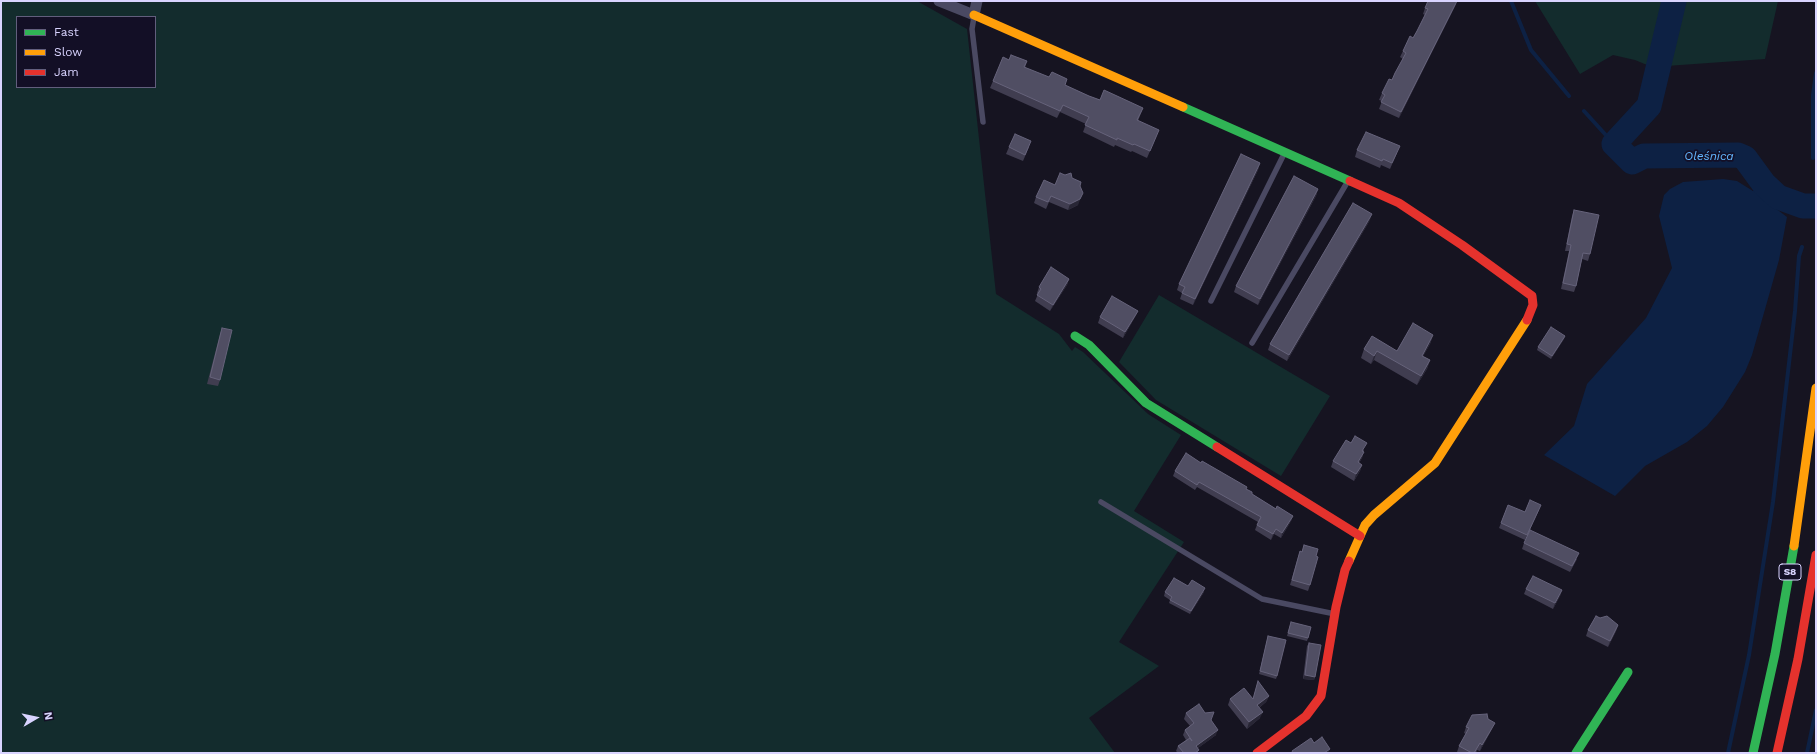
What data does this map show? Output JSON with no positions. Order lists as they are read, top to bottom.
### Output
{
  "streets": {
    "main road": ["S8"]
  },
  "water": ["Oleśnica"],
  "legend": ["Fast", "Slow", "Jam"],
  "north": "right"
}
